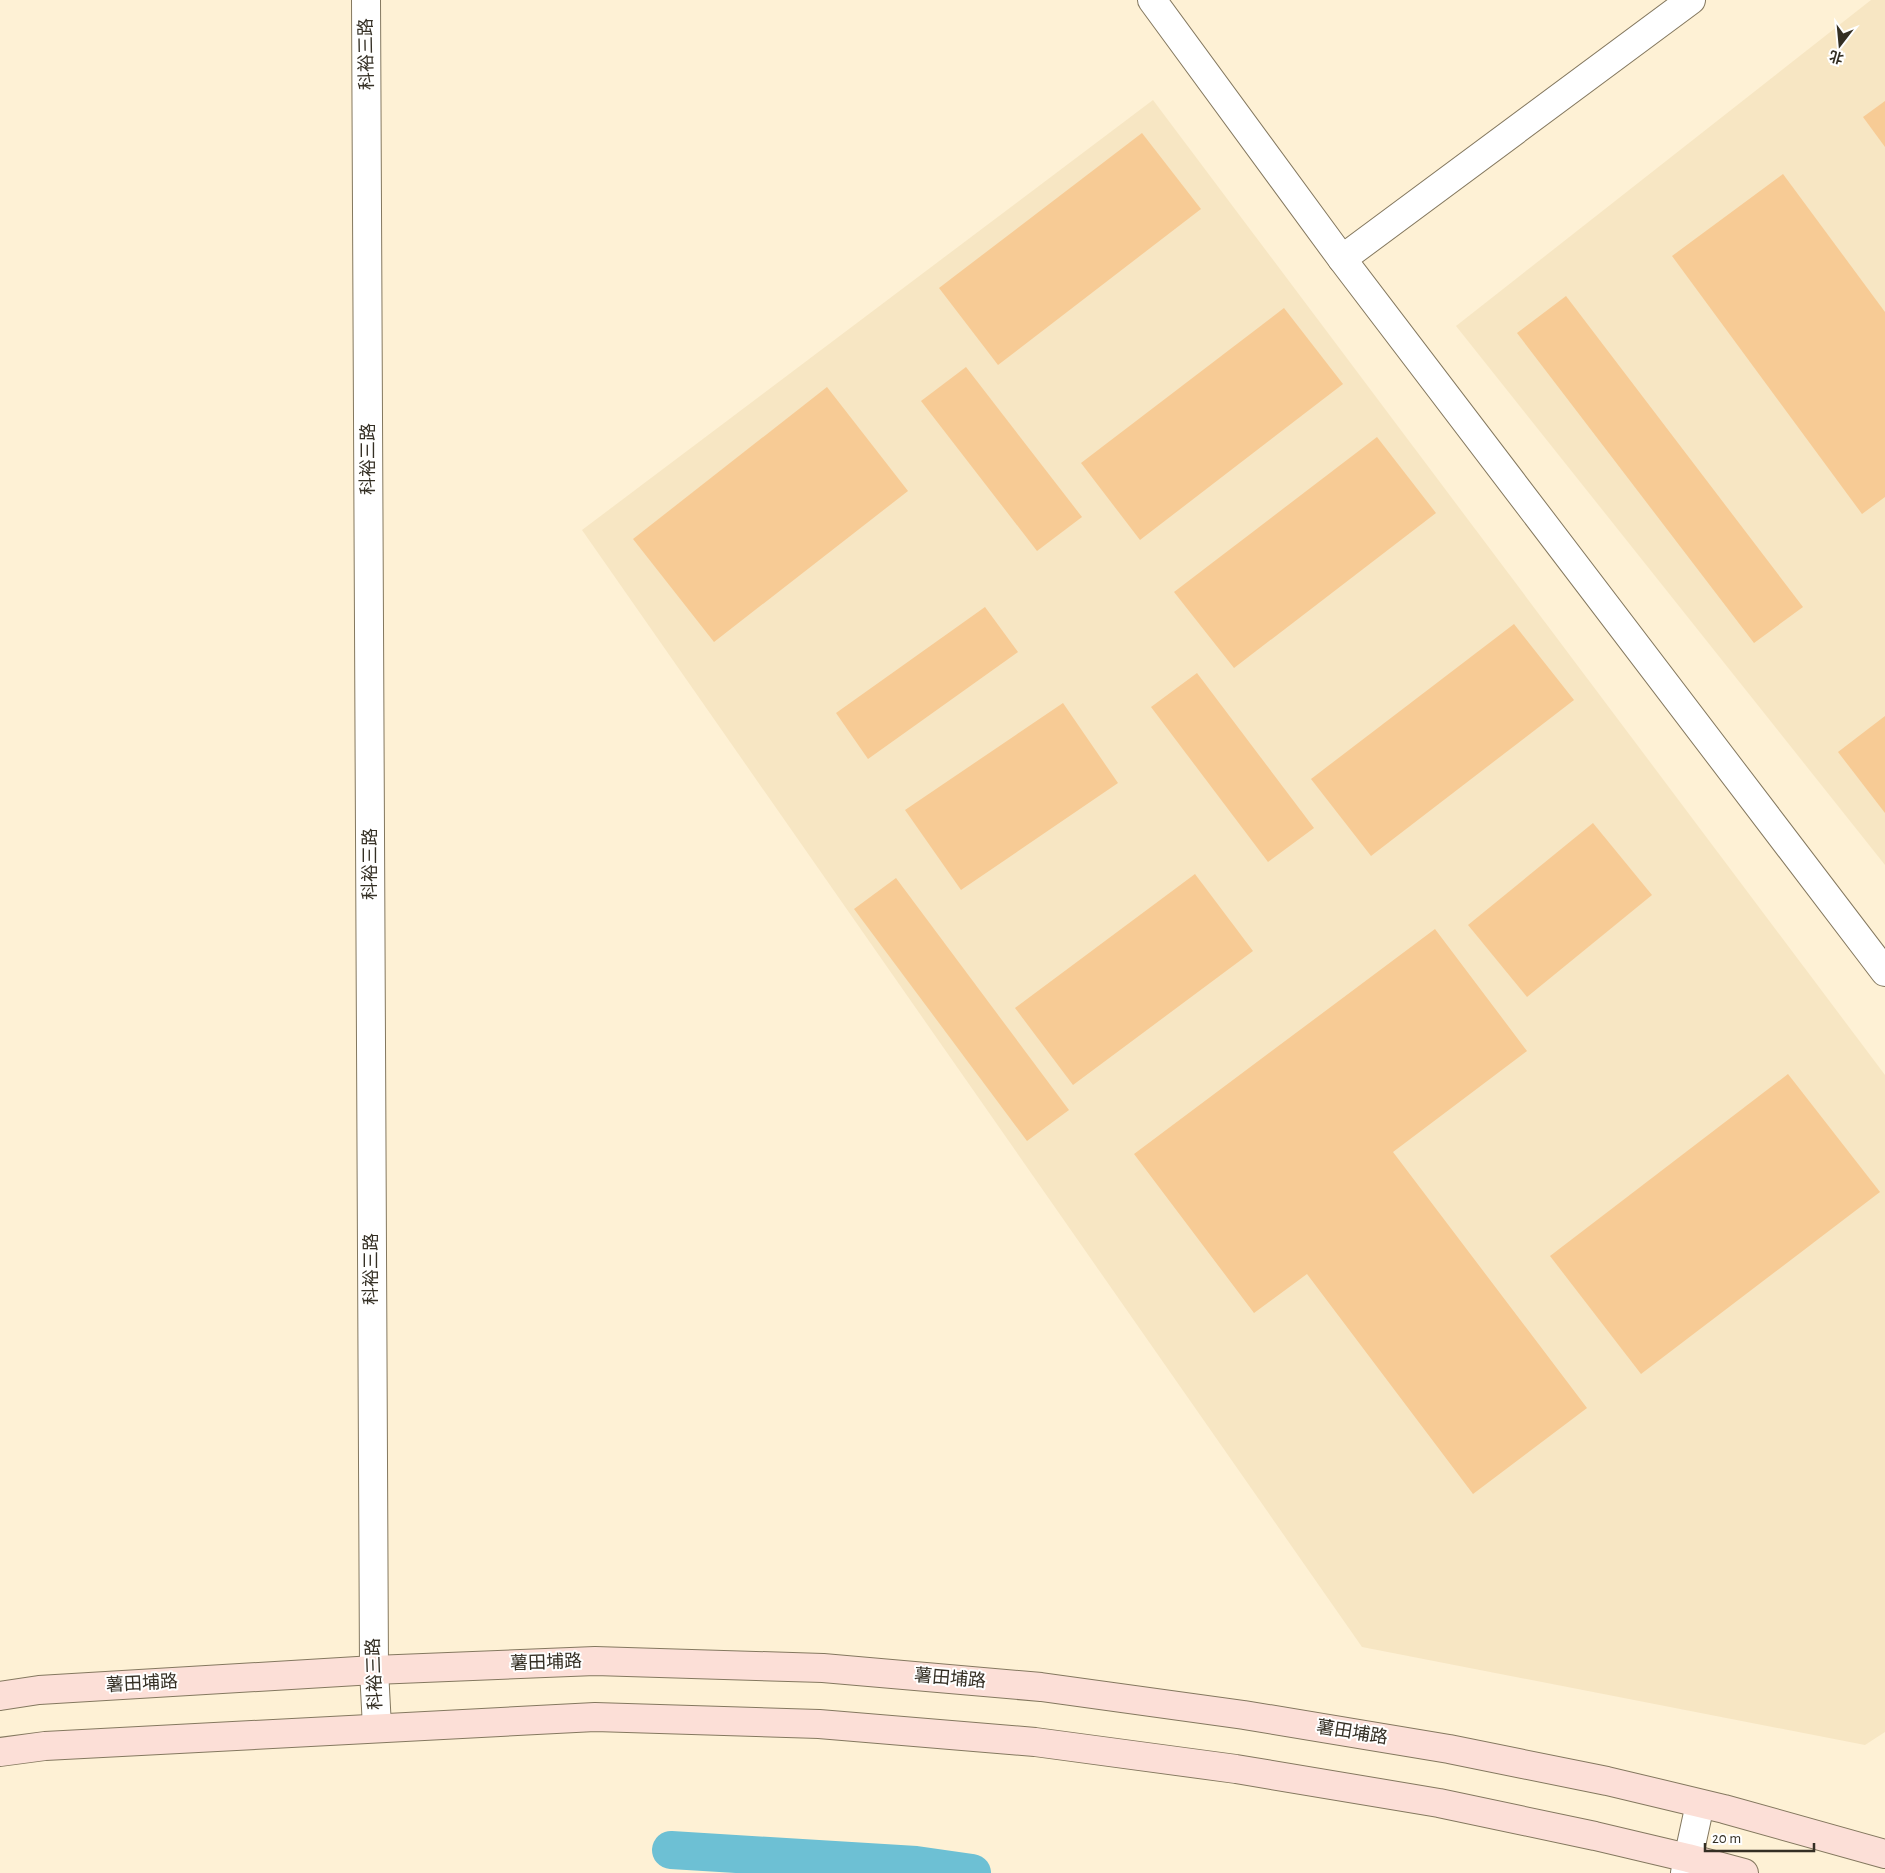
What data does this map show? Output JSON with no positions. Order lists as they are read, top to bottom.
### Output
{
  "streets": {
    "street": ["科裕三路", "薯田埔路"]
  },
  "crossings": [
    ["科裕三路", "薯田埔路"]
  ],
  "scale_bar": "20 m",
  "north": "bottom"
}
